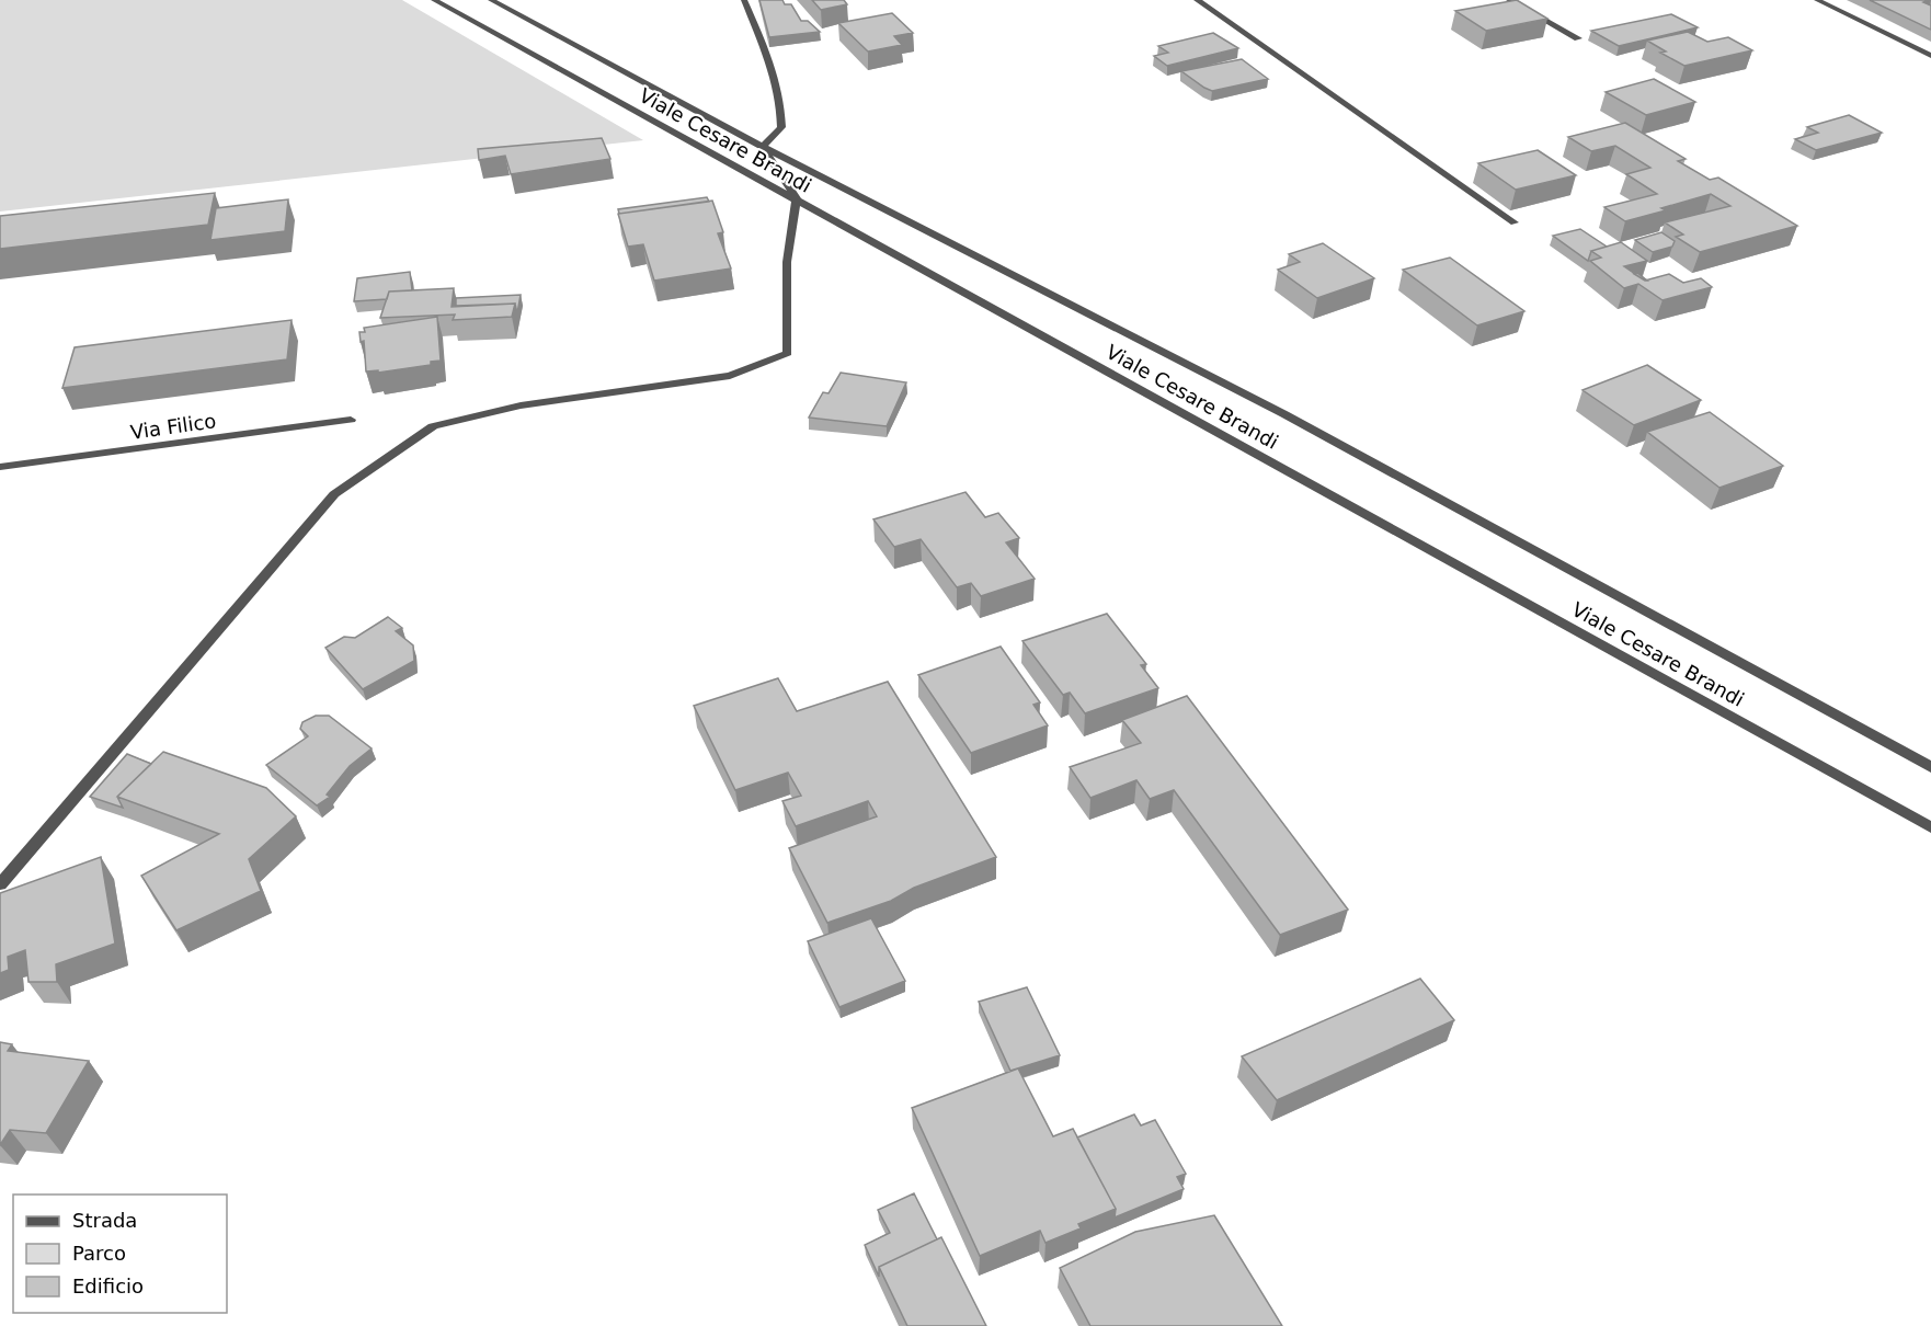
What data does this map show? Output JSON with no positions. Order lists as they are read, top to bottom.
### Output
{
  "streets": {
    "street": ["Viale Cesare Brandi", "Via Filico"]
  },
  "legend": ["Strada", "Parco", "Edificio"]
}
